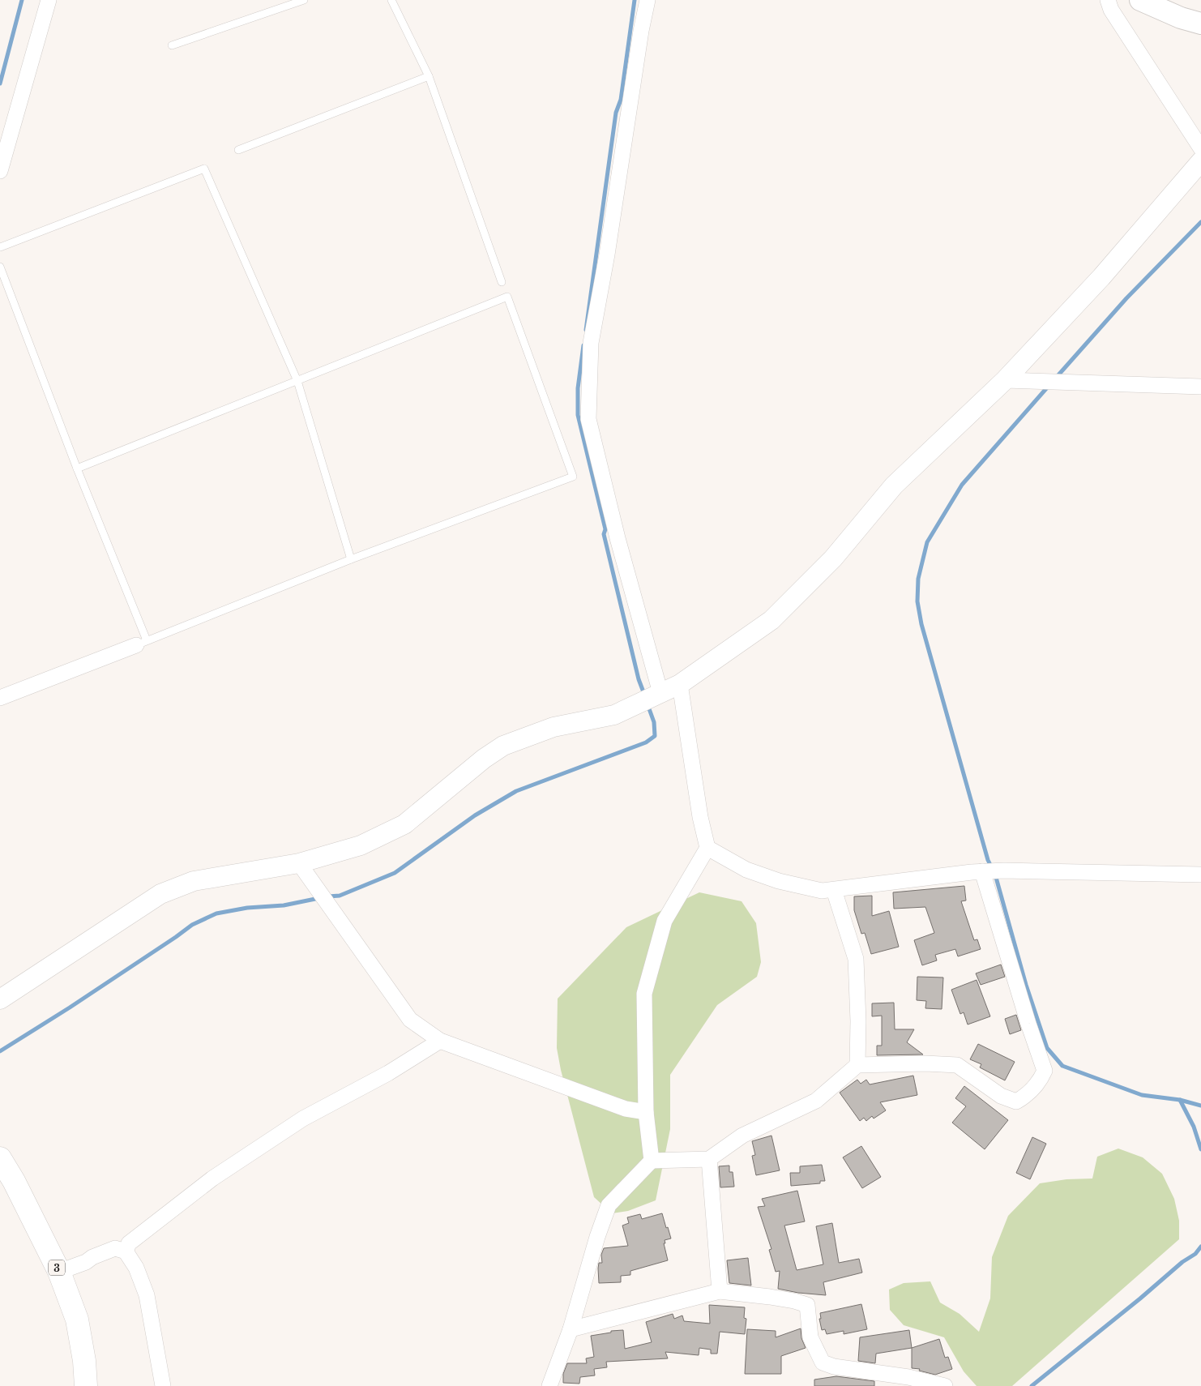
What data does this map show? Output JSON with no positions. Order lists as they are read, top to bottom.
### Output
{
  "streets": {
    "main road": ["3"]
  }
}
